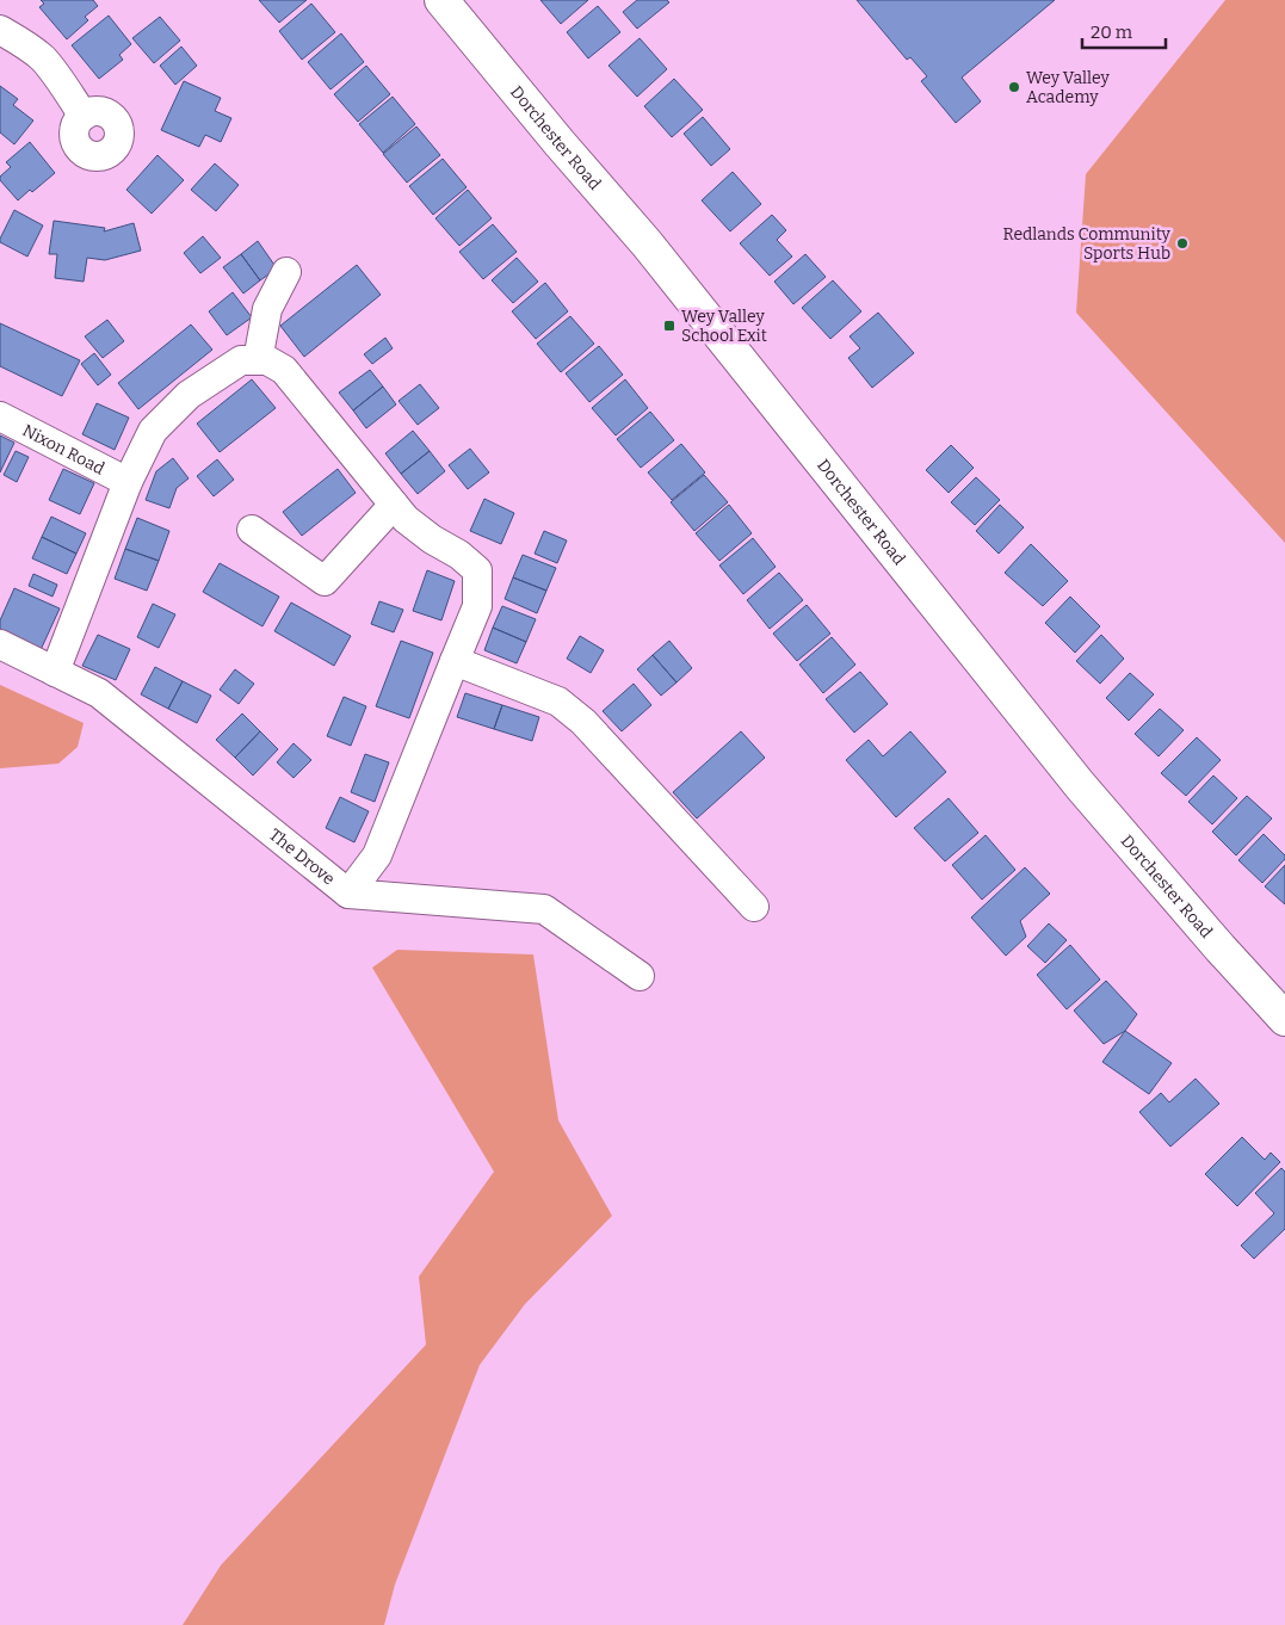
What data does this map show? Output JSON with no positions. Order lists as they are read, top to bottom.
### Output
{
  "streets": {
    "main road": ["Dorchester Road"],
    "street": ["Nixon Road", "The Drove"]
  },
  "places": {
    "other": ["Wey Valley Academy", "Redlands Community Sports Hub"],
    "transit": ["Wey Valley School Exit"]
  },
  "scale_bar": "20 m"
}
